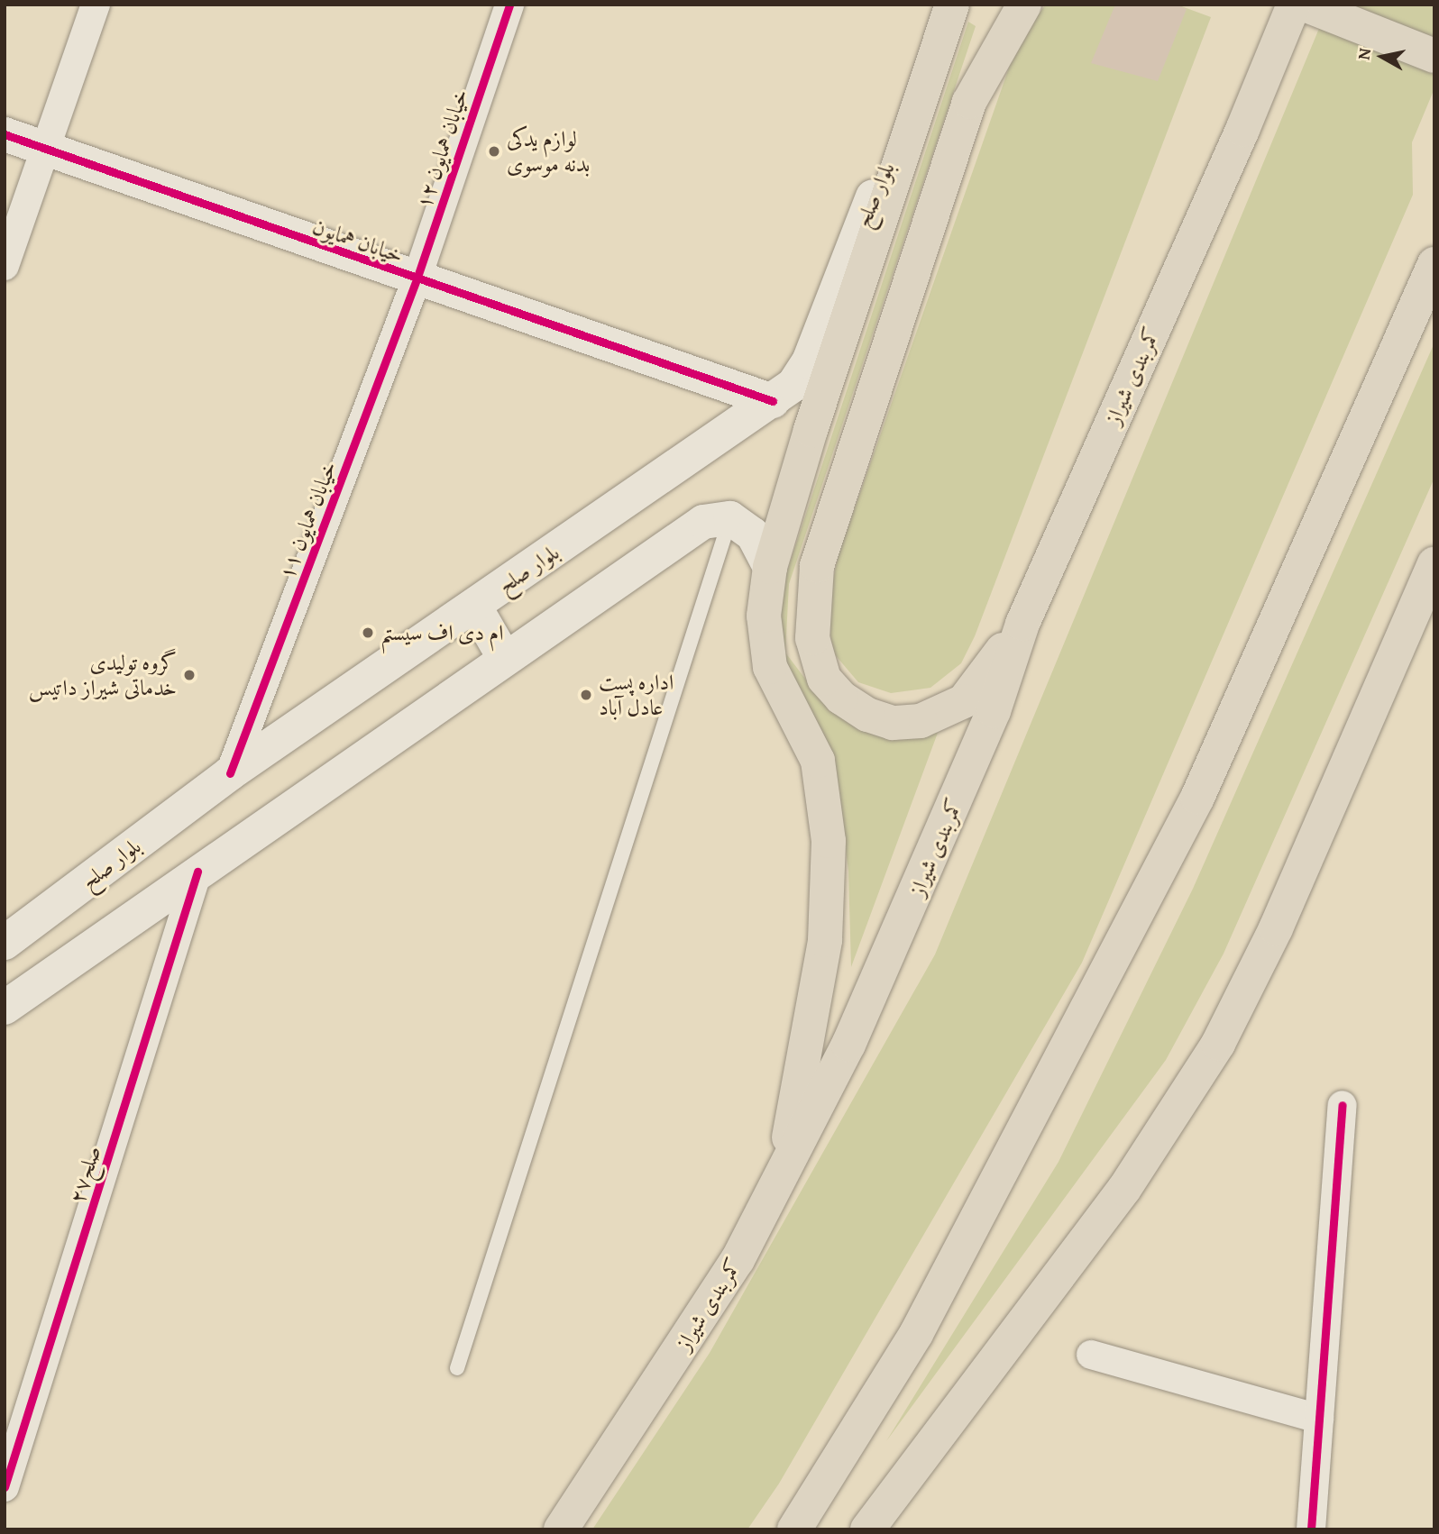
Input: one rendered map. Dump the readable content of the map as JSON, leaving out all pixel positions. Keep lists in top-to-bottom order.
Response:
{
  "streets": {
    "main road": ["بلوار صلح", "خیابان همایون", "کمربندی شیراز"],
    "street": ["خیابان همایون ۱۲", "خیابان همایون ۱۱", "صلح۲۷"]
  },
  "crossings": [
    ["خیابان همایون ۱۲", "خیابان همایون"],
    ["خیابان همایون ۱۲", "خیابان همایون ۱۱"],
    ["بلوار صلح", "خیابان همایون"],
    ["بلوار صلح", "خیابان همایون ۱۱"],
    ["خیابان همایون", "خیابان همایون ۱۱"]
  ],
  "places": [
    "لوازم یدکی بدنه موسوی",
    "ام دی اف سیستم",
    "گروه تولیدی خدماتی شیراز داتیس",
    "اداره پست عادل آباد"
  ],
  "north": "left"
}
